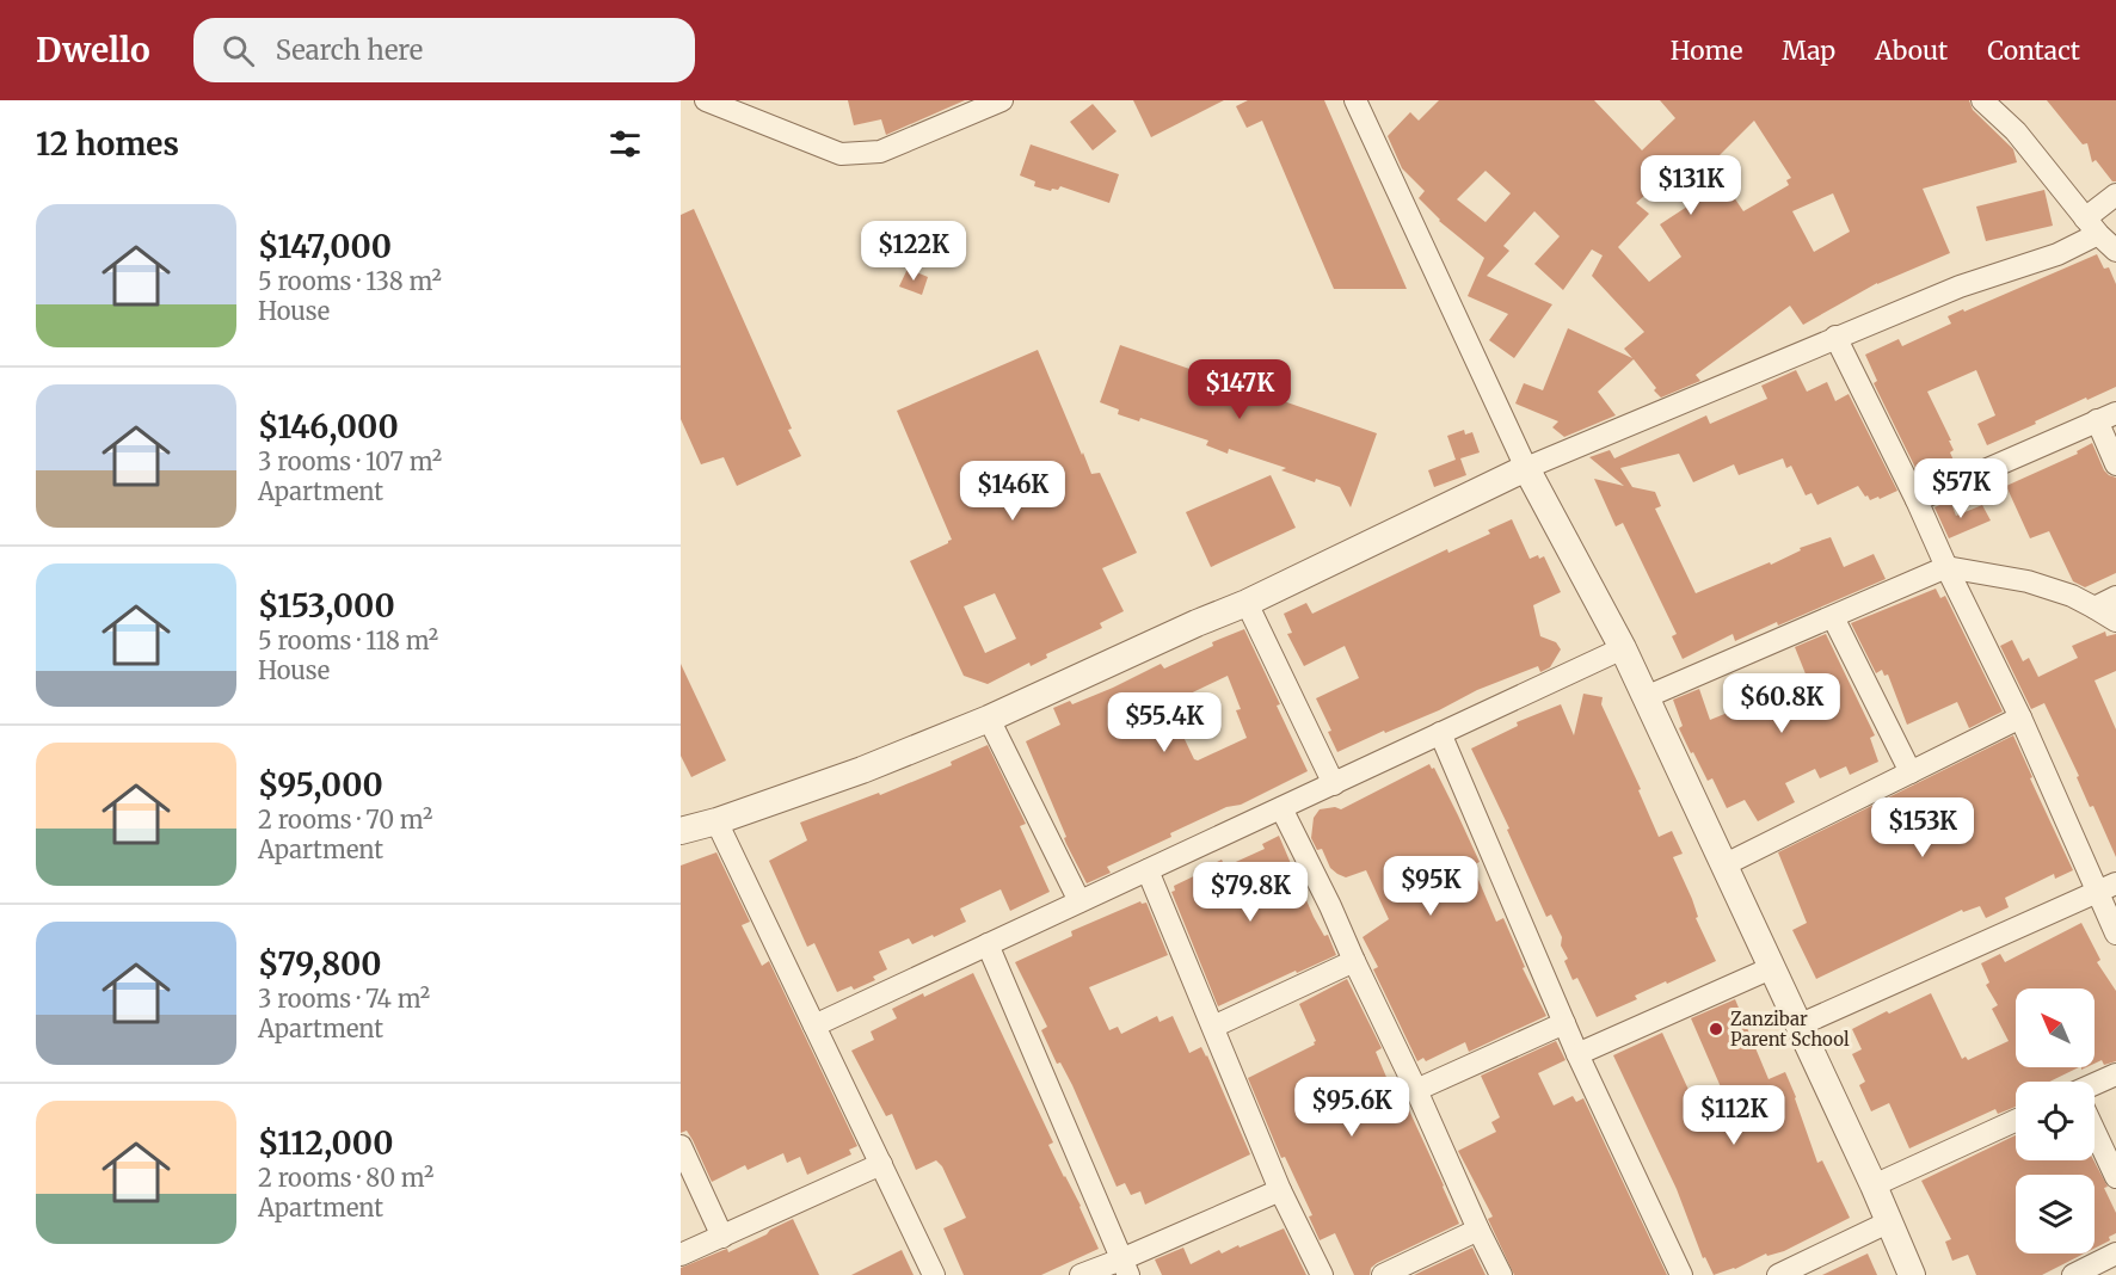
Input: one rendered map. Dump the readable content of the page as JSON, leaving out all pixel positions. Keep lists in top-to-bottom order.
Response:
{
  "places": ["Zanzibar Parent School"],
  "north": "top left",
  "page": {
    "header": "Dwello",
    "search": "Search here",
    "nav": [
      "Home",
      "Map",
      "About",
      "Contact"
    ],
    "heading": "12 homes",
    "price": [
      "$131K",
      "$122K",
      "$147K",
      "$57K",
      "$146K",
      "$60.8K",
      "$55.4K",
      "$153K",
      "$95K",
      "$79.8K",
      "$95.6K",
      "$112K"
    ],
    "list": [
      {
        "name": "$147,000",
        "note": "5 rooms · 138 m² · House"
      },
      {
        "name": "$146,000",
        "note": "3 rooms · 107 m² · Apartment"
      },
      {
        "name": "$153,000",
        "note": "5 rooms · 118 m² · House"
      },
      {
        "name": "$95,000",
        "note": "2 rooms · 70 m² · Apartment"
      },
      {
        "name": "$79,800",
        "note": "3 rooms · 74 m² · Apartment"
      },
      {
        "name": "$112,000",
        "note": "2 rooms · 80 m² · Apartment"
      }
    ]
  }
}
